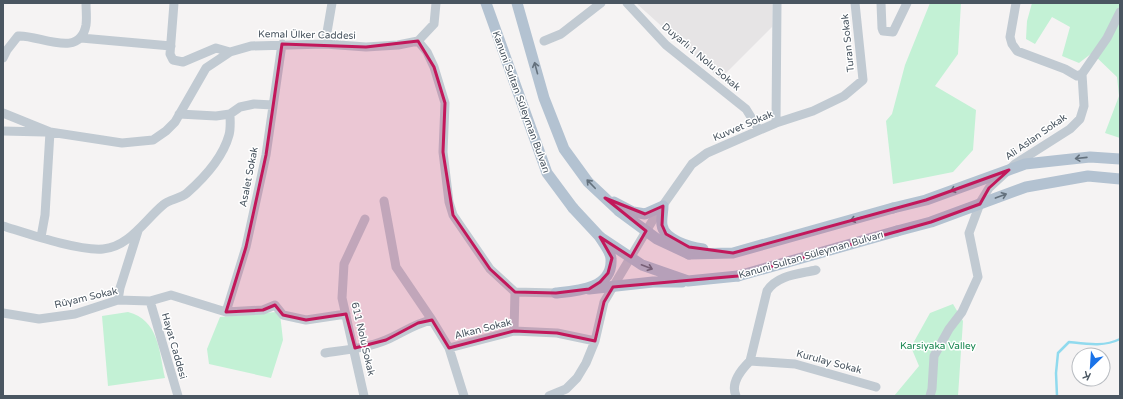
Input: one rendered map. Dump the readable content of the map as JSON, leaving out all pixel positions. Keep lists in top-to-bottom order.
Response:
{
  "streets": {
    "main road": ["Kanuni Sultan Süleyman Bulvarı"],
    "street": [
      "Kemal Ülker Caddesi",
      "Turan Sokak",
      "Duyarlı 1 Nolu Sokak",
      "Kuvvet Sokak",
      "Ali Aslan Sokak",
      "Asalet Sokak",
      "Rüyam Sokak",
      "Alkan Sokak",
      "611 Nolu Sokak",
      "Hayat Caddesi",
      "Kurulay Sokak"
    ]
  },
  "crossings": [
    ["Kemal Ülker Caddesi", "Asalet Sokak"],
    ["Turan Sokak", "Kuvvet Sokak"],
    ["Duyarlı 1 Nolu Sokak", "Kuvvet Sokak"],
    ["Kuvvet Sokak", "Alkan Sokak"],
    ["Asalet Sokak", "Rüyam Sokak"],
    ["Rüyam Sokak", "Hayat Caddesi"]
  ],
  "parks": ["Karsiyaka Valley"],
  "north": "bottom left"
}
